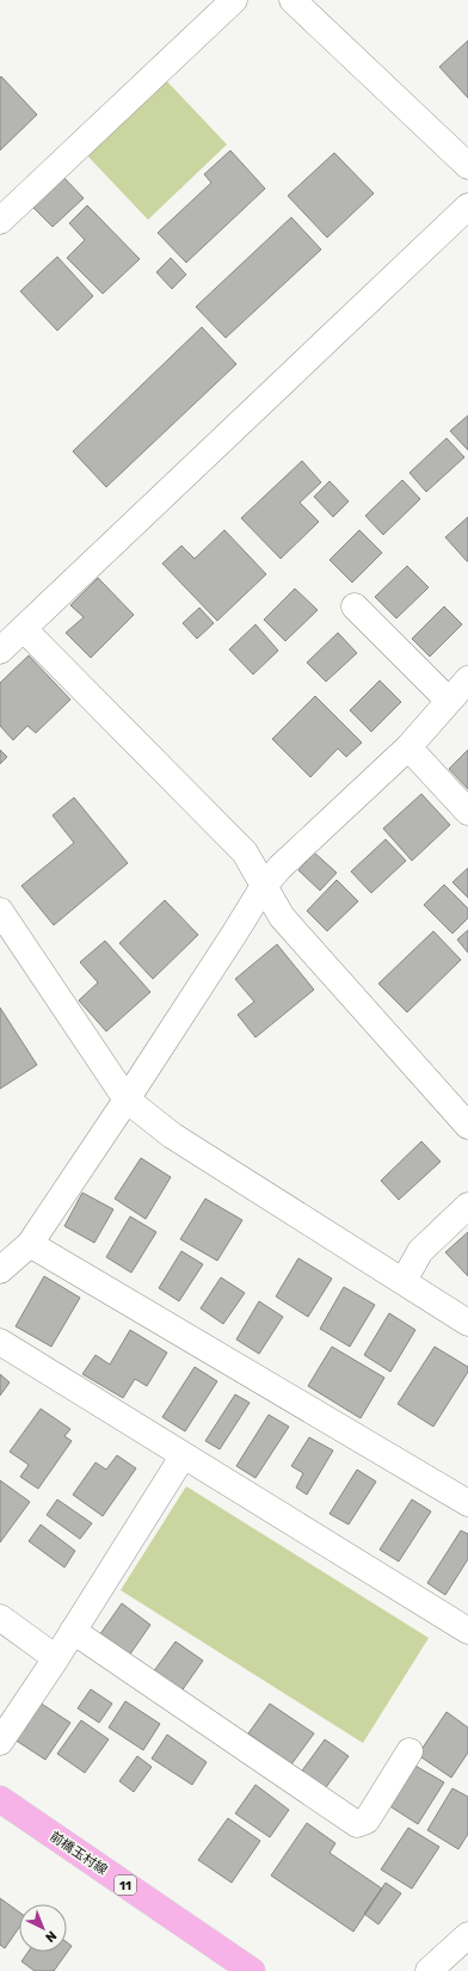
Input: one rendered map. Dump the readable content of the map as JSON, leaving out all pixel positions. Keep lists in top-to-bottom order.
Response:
{
  "streets": {
    "main road": ["前橋玉村線", "11"]
  },
  "north": "bottom right"
}
